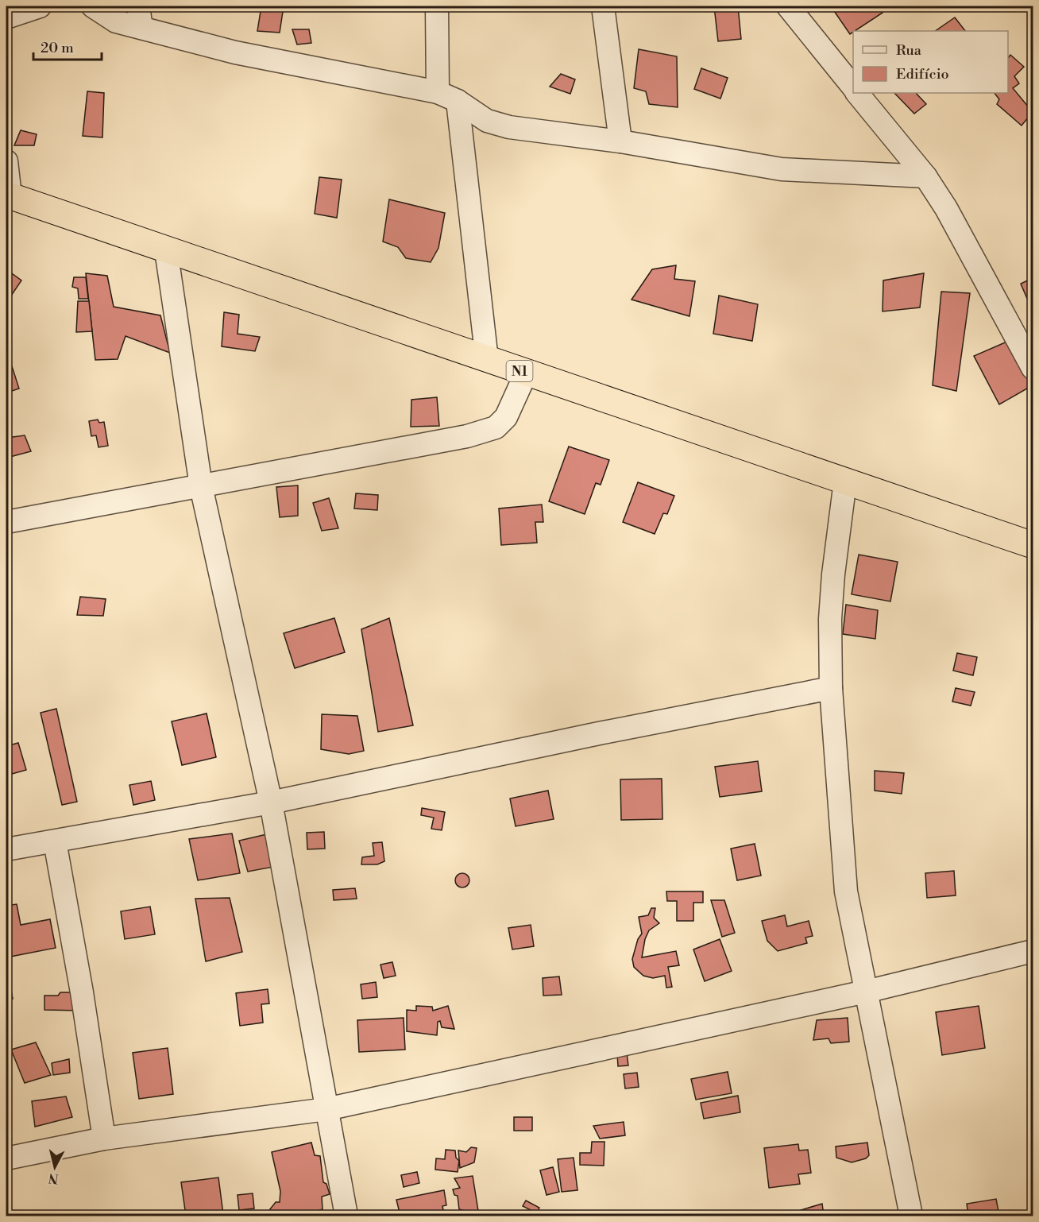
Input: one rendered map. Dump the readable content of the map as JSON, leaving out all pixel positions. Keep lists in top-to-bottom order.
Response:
{
  "streets": {
    "highway": ["N1"]
  },
  "legend": ["Rua", "Edifício"],
  "scale_bar": "20 m",
  "north": "bottom"
}
